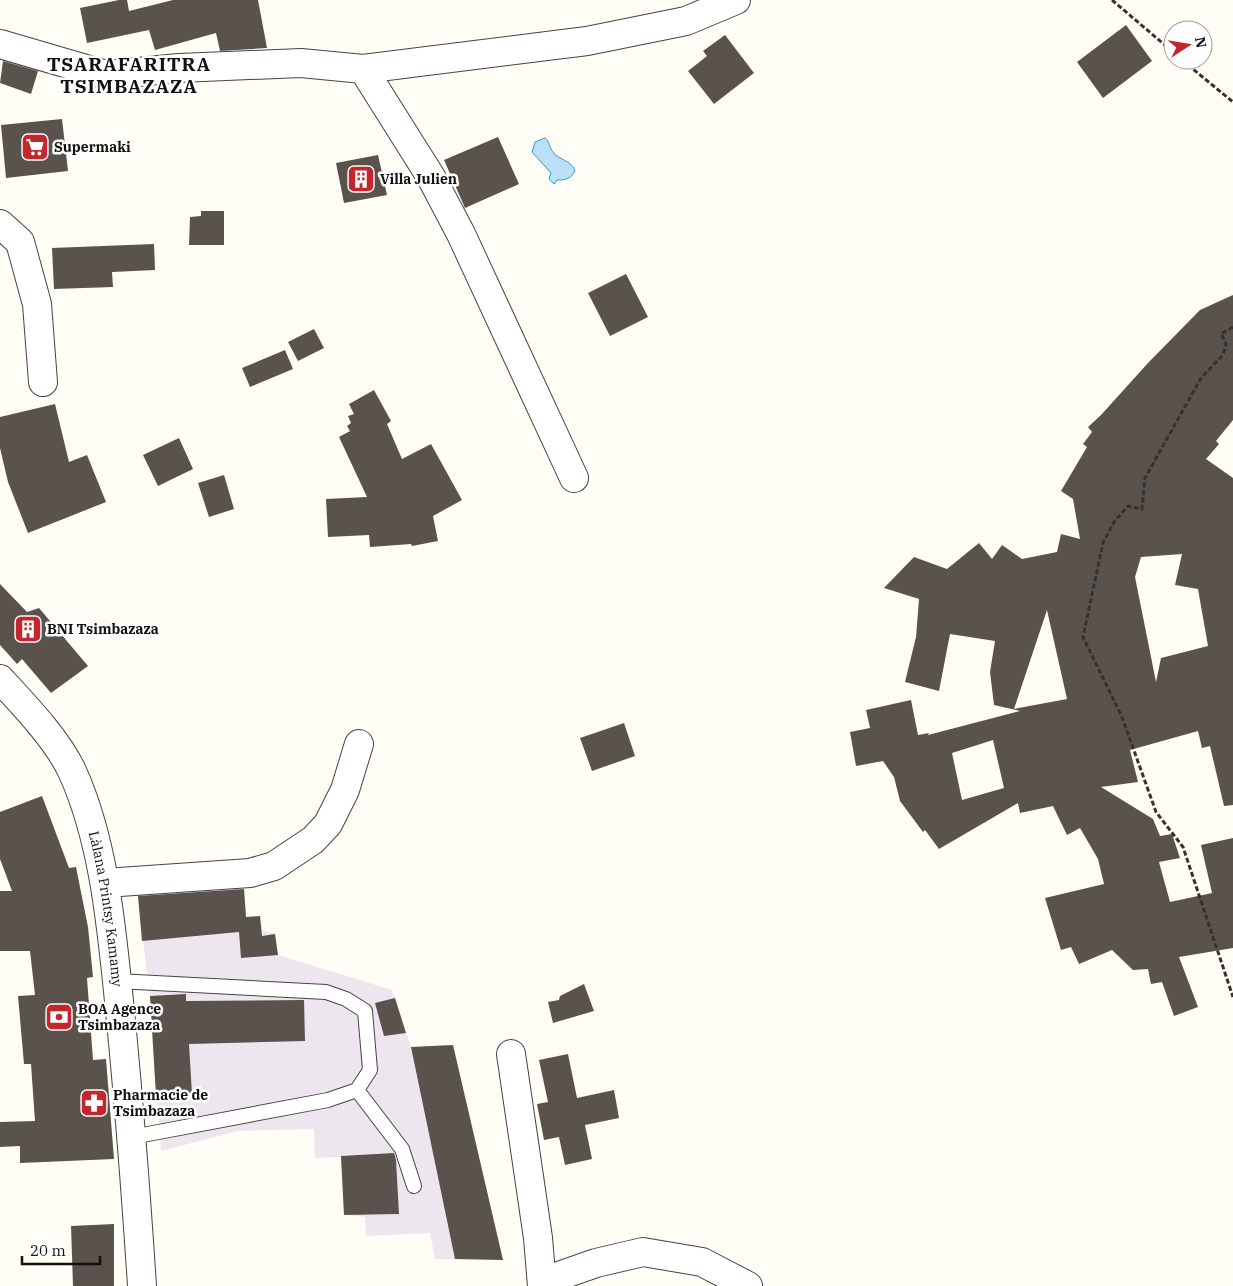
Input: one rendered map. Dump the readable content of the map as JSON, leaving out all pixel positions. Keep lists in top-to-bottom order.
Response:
{
  "streets": {
    "street": ["Làlana Printsy Kamamy"]
  },
  "districts": ["TSARAFARITRA TSIMBAZAZA"],
  "places": {
    "supermarket": ["Supermaki"],
    "building": ["Villa Julien", "BNI Tsimbazaza"],
    "bank": ["BOA Agence Tsimbazaza"],
    "pharmacy": ["Pharmacie de Tsimbazaza"]
  },
  "scale_bar": "20 m",
  "north": "right"
}
